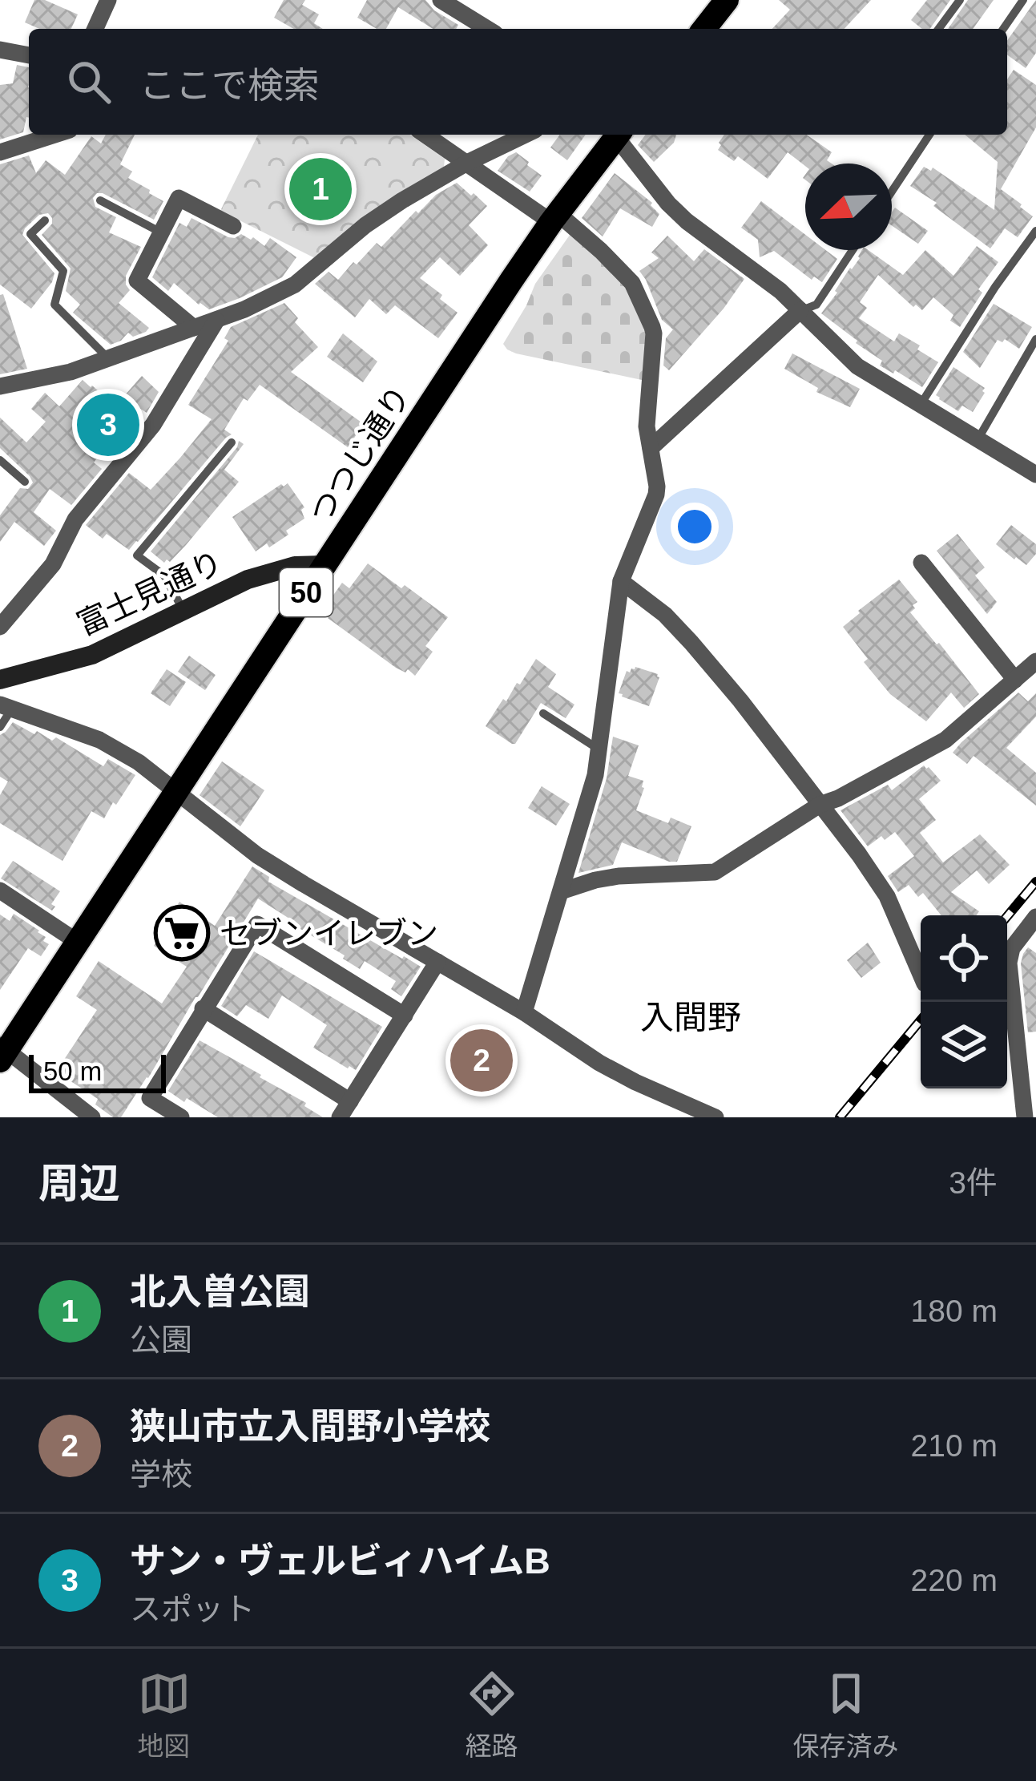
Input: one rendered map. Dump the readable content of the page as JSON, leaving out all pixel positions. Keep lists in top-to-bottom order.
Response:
{
  "streets": {
    "main road": ["つつじ通り", "50"],
    "street": ["富士見通り"]
  },
  "crossings": [
    ["つつじ通り", "富士見通り"]
  ],
  "districts": ["入間野"],
  "places": {
    "supermarket": ["セブンイレブン"]
  },
  "scale_bar": "50 m",
  "north": "bottom left",
  "page": {
    "search": "ここで検索",
    "pins": ["1", "3", "2"],
    "scale": "50 m",
    "heading": ["周辺", "3件"],
    "list": [
      {
        "mark": "1",
        "name": "北入曽公園",
        "note": "公園",
        "value": "180 m"
      },
      {
        "mark": "2",
        "name": "狭山市立入間野小学校",
        "note": "学校",
        "value": "210 m"
      },
      {
        "mark": "3",
        "name": "サン・ヴェルビィハイムB",
        "note": "スポット",
        "value": "220 m"
      }
    ],
    "nav": ["地図", "経路", "保存済み"]
  }
}
